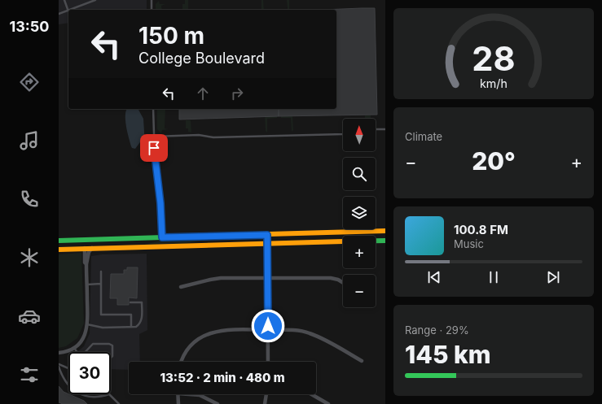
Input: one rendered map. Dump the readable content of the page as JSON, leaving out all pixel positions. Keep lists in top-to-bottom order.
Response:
{
  "north": "top",
  "page": {
    "tabs": "13:50",
    "turn": ["150 m", "College Boulevard"],
    "tile": [
      "Climate",
      ["Range · 29%", "145 km"]
    ],
    "map_buttons": ["+", "−"],
    "heat": ["−", "20°", "+"],
    "song": ["100.8 FM", "Music"],
    "limit": "30",
    "trip": "13:52 · 2 min · 480 m",
    "gauge": ["28", "km/h"]
  }
}
